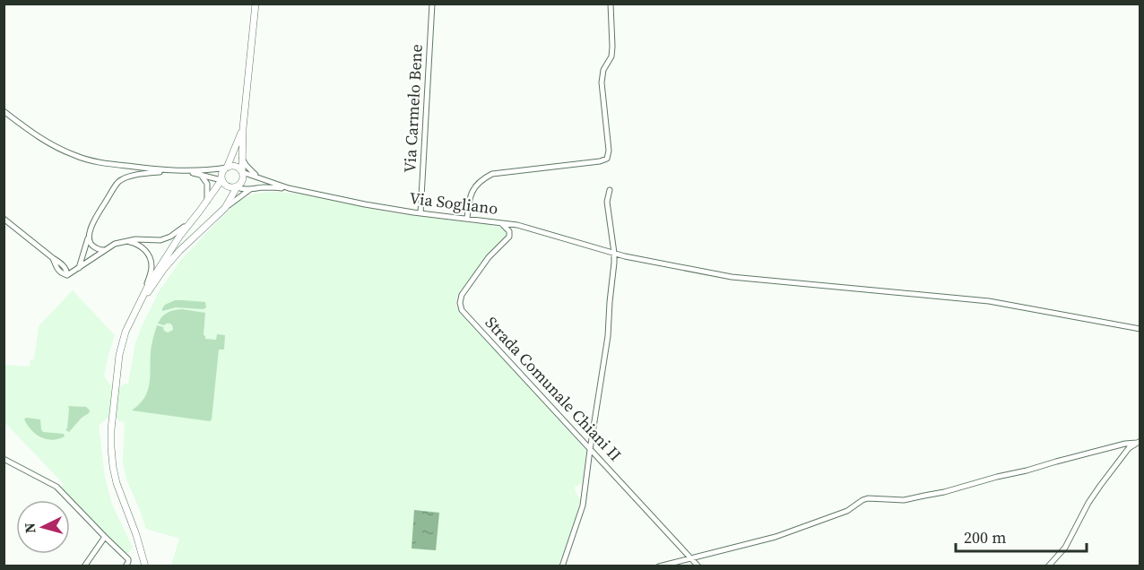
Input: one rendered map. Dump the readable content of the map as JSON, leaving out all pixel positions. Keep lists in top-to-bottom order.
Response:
{
  "streets": {
    "main road": ["Via Sogliano"],
    "street": ["Via Carmelo Bene", "Strada Comunale Chiani II"]
  },
  "crossings": [
    ["Via Carmelo Bene", "Via Sogliano"],
    ["Via Sogliano", "Strada Comunale Chiani II"]
  ],
  "scale_bar": "200 m",
  "north": "left"
}
